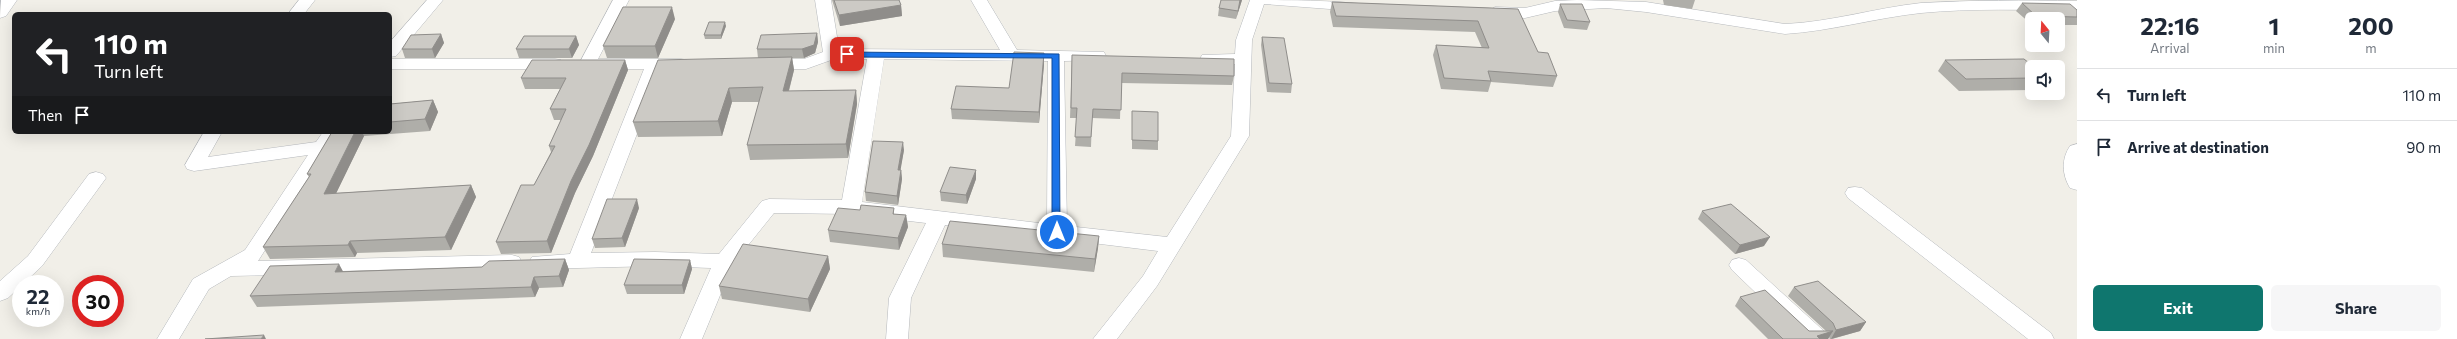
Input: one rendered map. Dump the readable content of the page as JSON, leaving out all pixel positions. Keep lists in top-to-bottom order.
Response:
{
  "north": "top",
  "page": {
    "eta": [
      "22:16",
      "Arrival",
      "1",
      "min",
      "200",
      "m"
    ],
    "turn": ["110 m", "Turn left"],
    "list": [
      {
        "name": "Turn left",
        "value": "110 m"
      },
      {
        "name": "Arrive at destination",
        "value": "90 m"
      }
    ],
    "then": "Then",
    "speed": "22 km/h",
    "limit": "30",
    "buttons": ["Exit", "Share"]
  }
}
